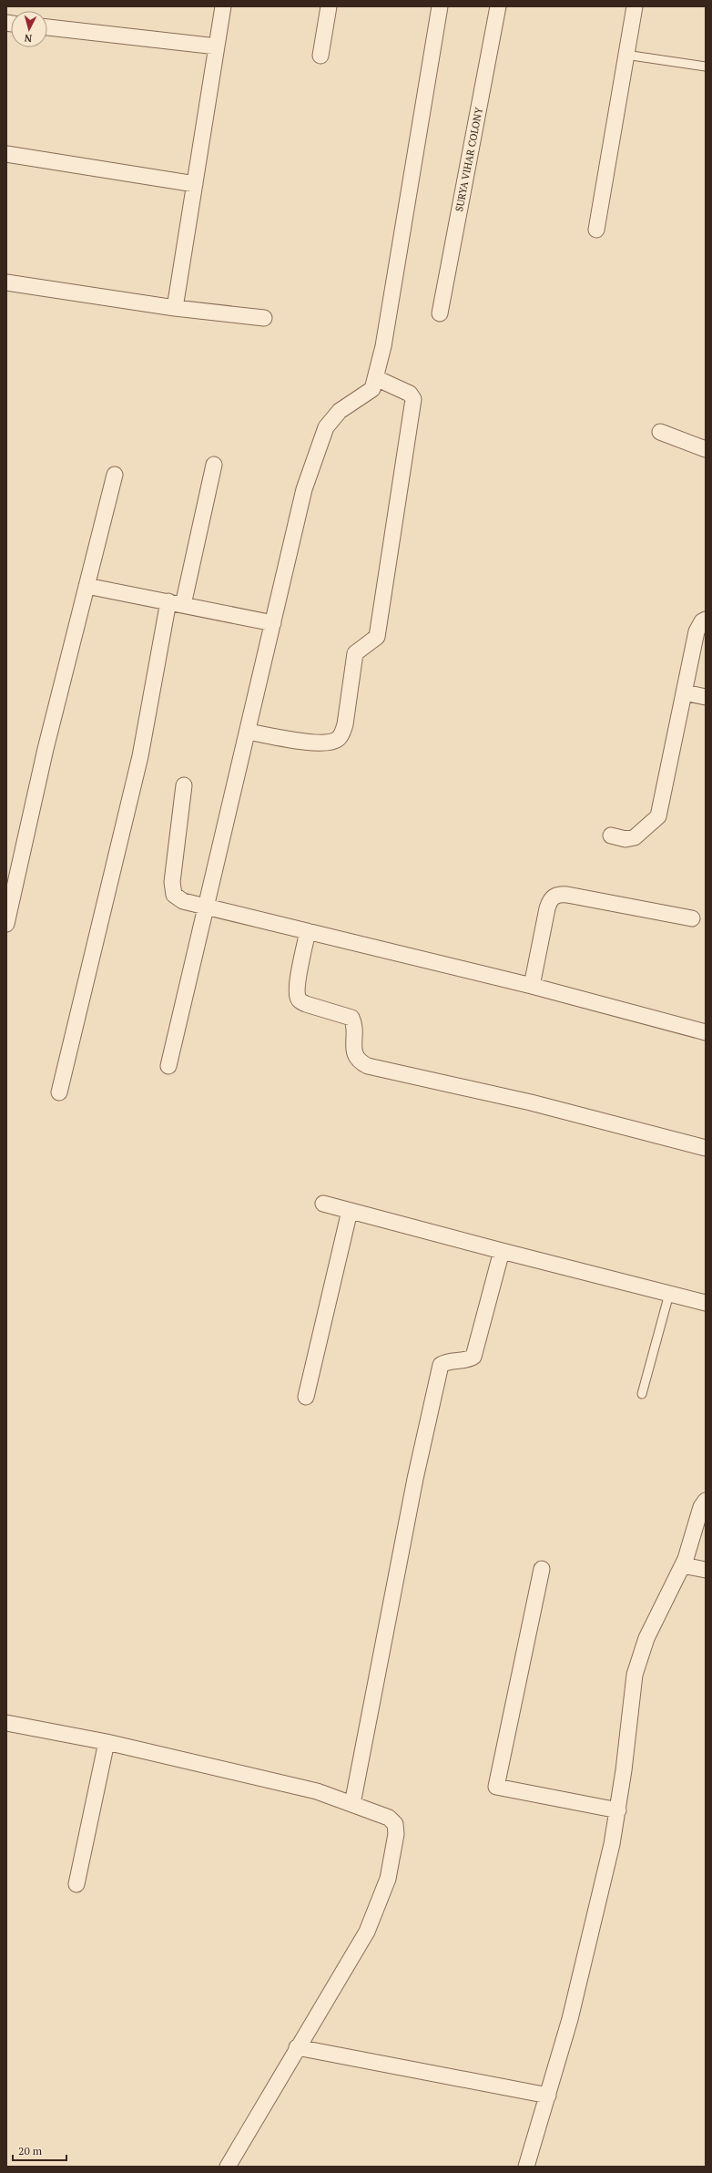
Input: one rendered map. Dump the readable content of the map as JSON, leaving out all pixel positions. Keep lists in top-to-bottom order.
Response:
{
  "streets": {
    "street": ["SURYA VIHAR COLONY"]
  },
  "scale_bar": "20 m",
  "north": "bottom"
}
